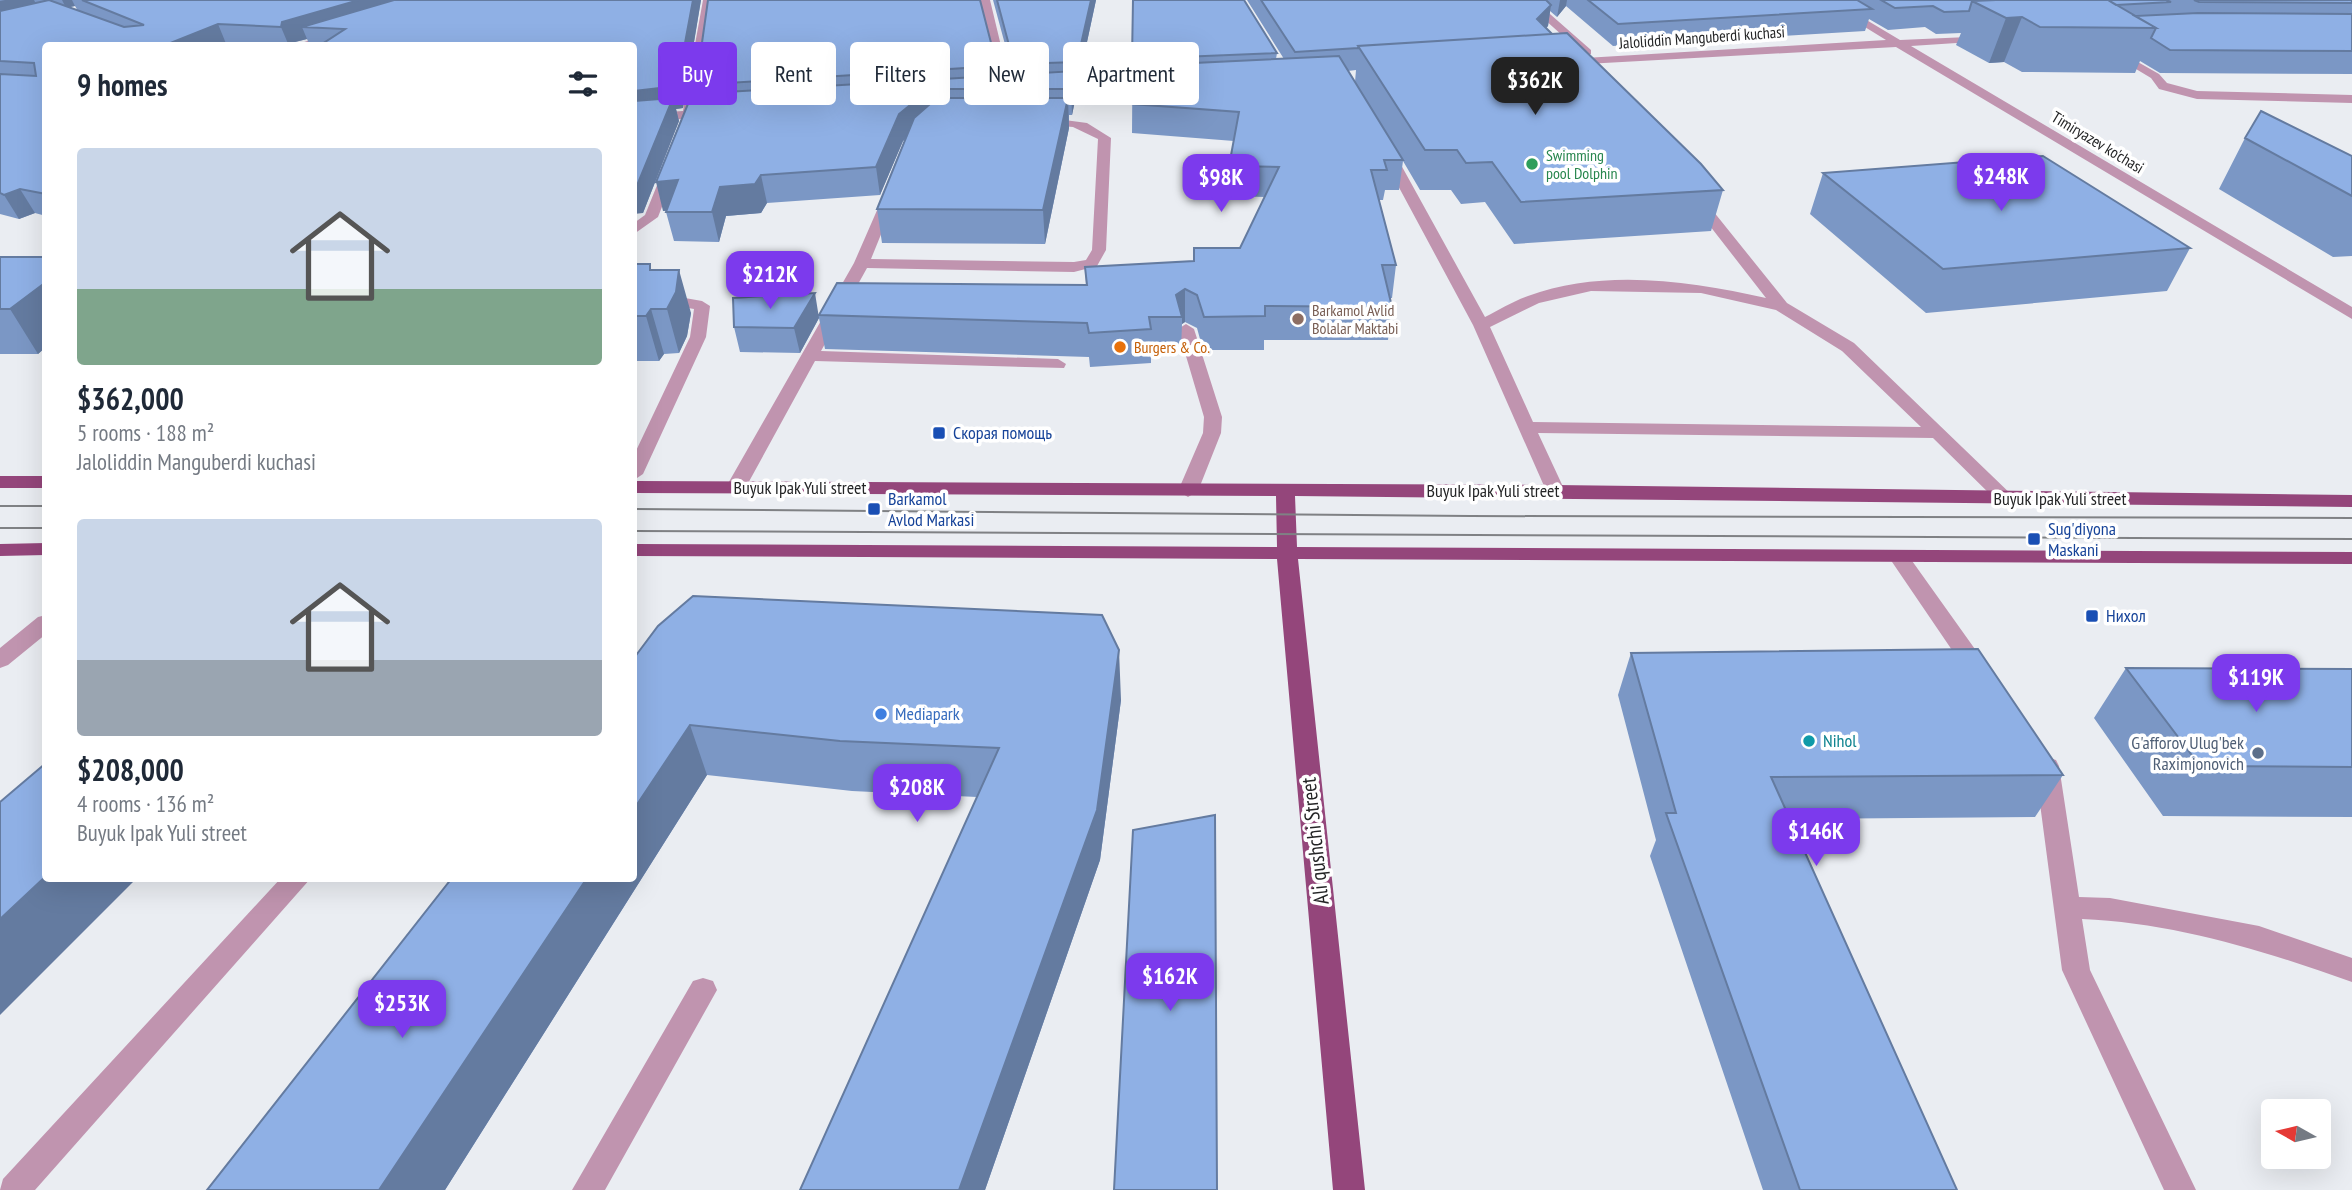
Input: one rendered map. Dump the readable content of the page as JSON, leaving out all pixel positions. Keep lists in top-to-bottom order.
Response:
{
  "streets": {
    "main road": ["Buyuk Ipak Yuli street", "Ali qushchi Street"],
    "street": ["Jaloliddin Manguberdi kuchasi", "Timiryazev ko'chasi"]
  },
  "crossings": [
    ["Jaloliddin Manguberdi kuchasi", "Timiryazev ko'chasi"],
    ["Buyuk Ipak Yuli street", "Ali qushchi Street"]
  ],
  "places": {
    "other": [
      "Swimming pool Dolphin",
      "Barkamol Avlid Bolalar Maktabi",
      "Burgers & Co.",
      "Mediapark",
      "Nihol",
      "G'afforov Ulug'bek Raximjonovich"
    ],
    "transit": [
      "Скорая помощь",
      "Barkamol Avlod Markasi",
      "Sug'diyona Maskani",
      "Нихол"
    ]
  },
  "north": "left",
  "page": {
    "chip": [
      "Buy",
      "Rent",
      "Filters",
      "New",
      "Apartment"
    ],
    "heading": "9 homes",
    "price": [
      "$362K",
      "$248K",
      "$98K",
      "$212K",
      "$119K",
      "$208K",
      "$146K",
      "$162K",
      "$253K"
    ],
    "list": [
      {
        "name": "$362,000",
        "note": "5 rooms · 188 m² · Jaloliddin Manguberdi kuchasi"
      },
      {
        "name": "$208,000",
        "note": "4 rooms · 136 m² · Buyuk Ipak Yuli street"
      }
    ]
  }
}
